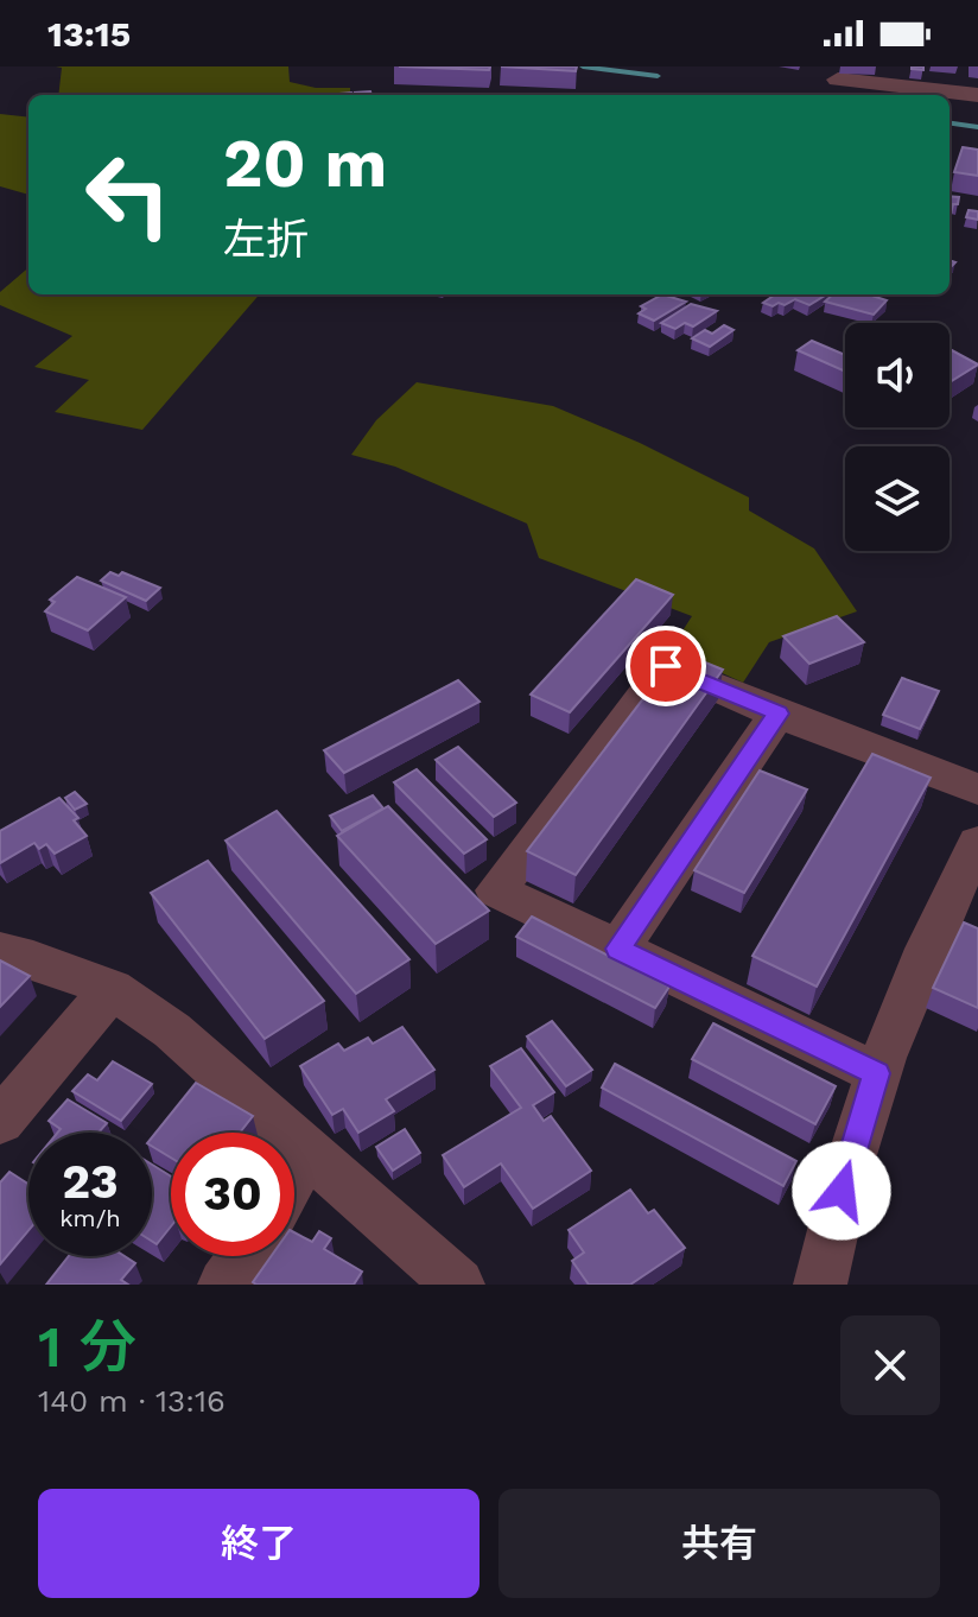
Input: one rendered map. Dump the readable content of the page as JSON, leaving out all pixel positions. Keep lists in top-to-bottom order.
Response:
{
  "page": {
    "status": "13:15",
    "turn": ["20 m", "左折"],
    "speed": "23 km/h",
    "limit": "30",
    "heading": ["1 分", "140 m · 13:16"],
    "buttons": ["終了", "共有"]
  }
}
